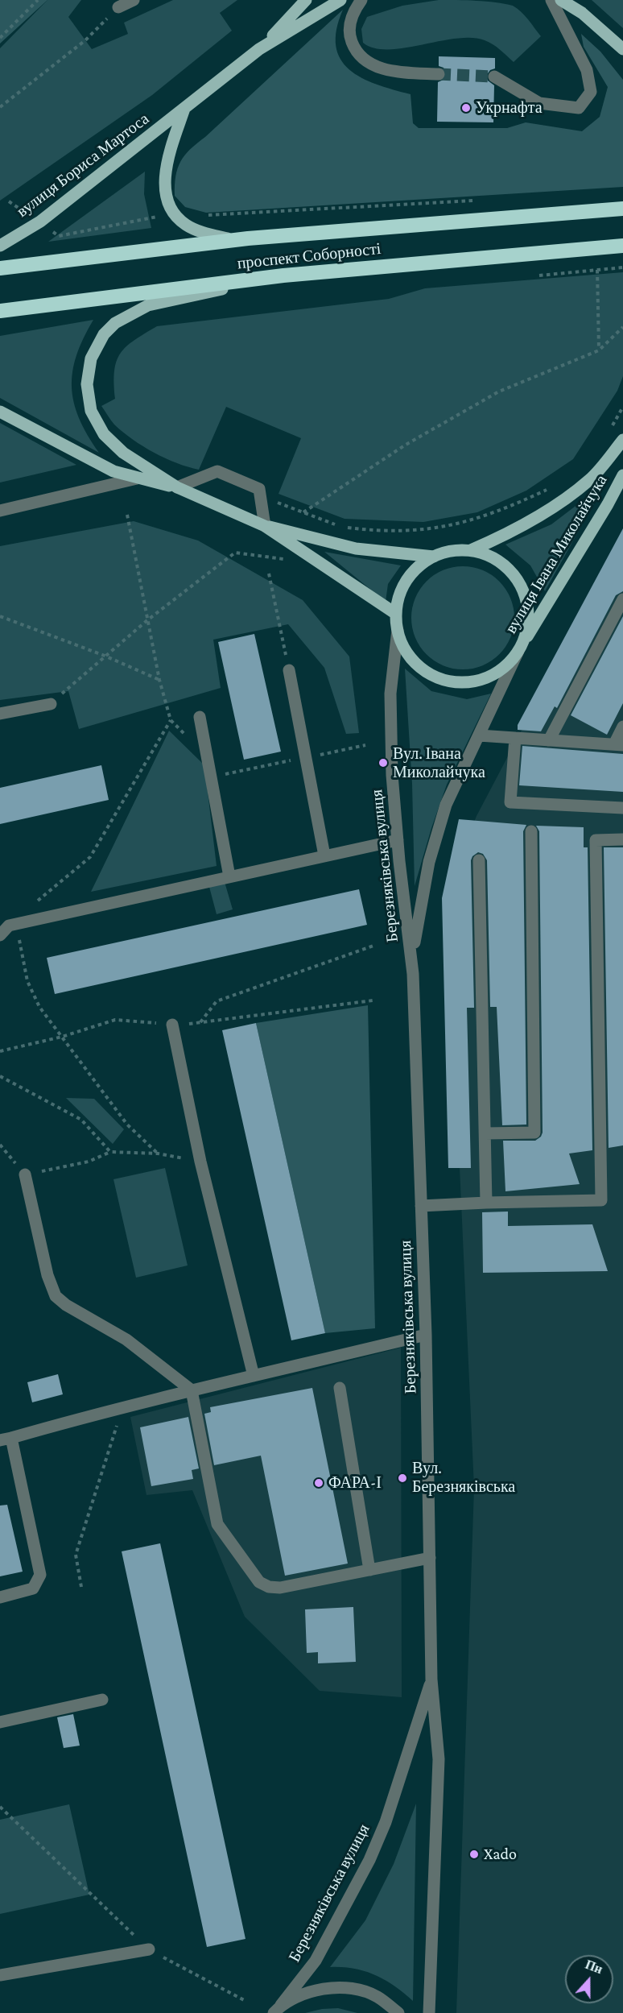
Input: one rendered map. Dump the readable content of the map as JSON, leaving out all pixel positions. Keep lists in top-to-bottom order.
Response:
{
  "streets": {
    "highway": ["проспект Соборності"],
    "main road": ["вулиця Бориса Мартоса", "вулиця Івана Миколайчука"],
    "street": ["Березняківська вулиця"]
  },
  "crossings": [
    ["вулиця Івана Миколайчука", "Березняківська вулиця"]
  ],
  "places": [
    "Укрнафта",
    "Вул. Івана Миколайчука",
    "Вул. Березняківська",
    "ФАРА-І",
    "Xado"
  ],
  "north": "top"
}
